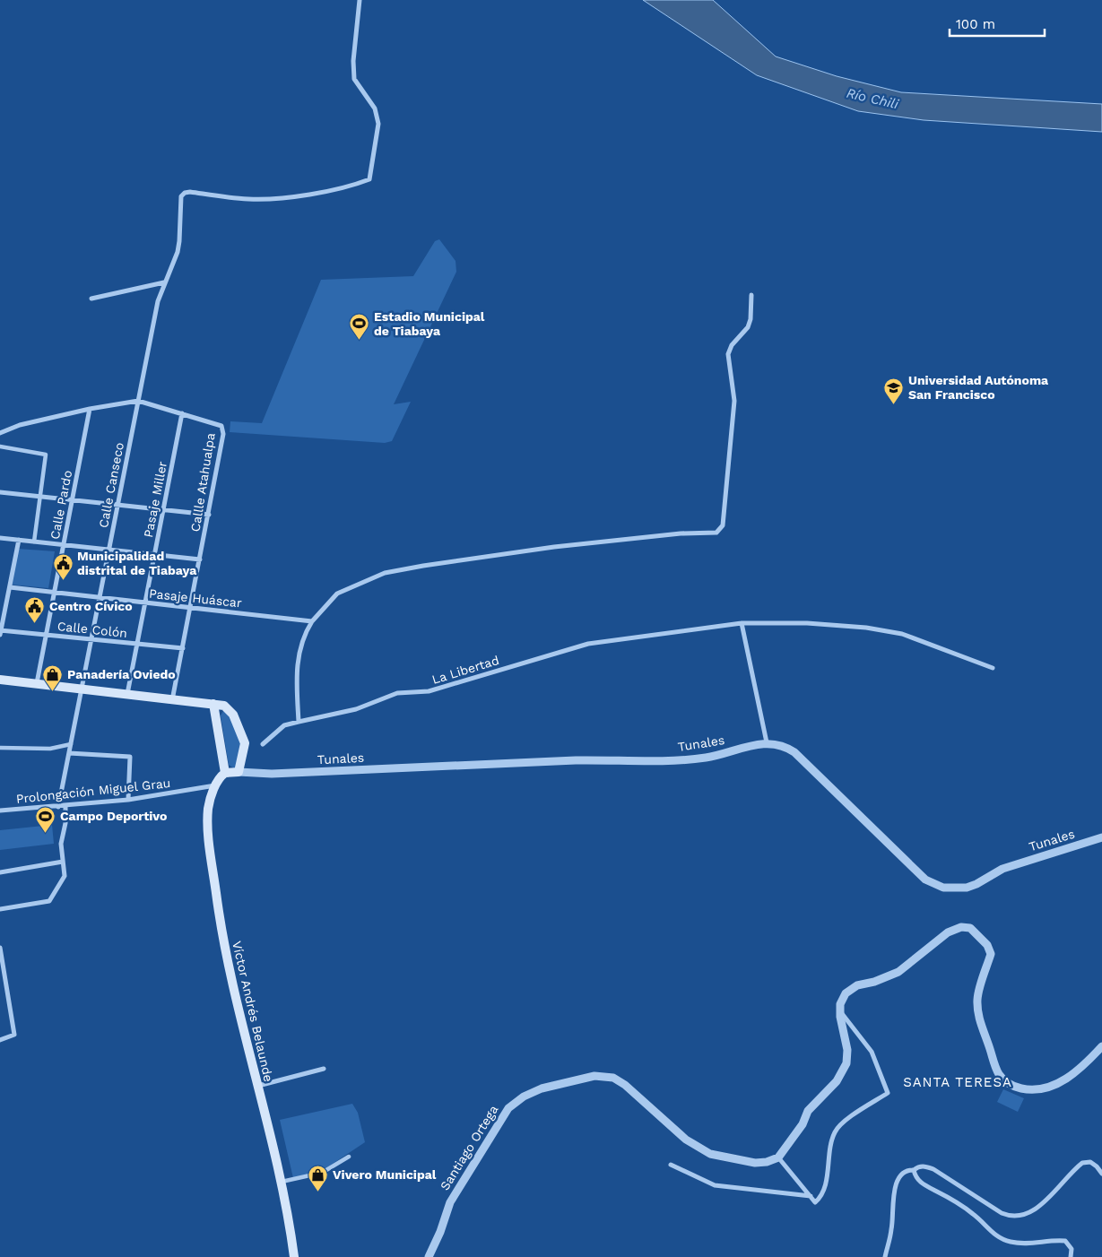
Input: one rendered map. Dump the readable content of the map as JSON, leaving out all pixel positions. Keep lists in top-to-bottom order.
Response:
{
  "streets": {
    "main road": ["Víctor Andrés Belaunde"],
    "street": [
      "Callle Atahualpa",
      "Calle Canseco",
      "Pasaje Miller",
      "Calle Pardo",
      "Pasaje Huáscar",
      "Calle Colón",
      "La Libertad",
      "Tunales",
      "Prolongación Miguel Grau",
      "Santiago Ortega"
    ]
  },
  "crossings": [
    ["Callle Atahualpa", "Pasaje Miller"],
    ["Callle Atahualpa", "Pasaje Huáscar"],
    ["Callle Atahualpa", "Calle Colón"],
    ["Calle Canseco", "Pasaje Huáscar"],
    ["Calle Canseco", "Calle Colón"],
    ["Calle Canseco", "Prolongación Miguel Grau"],
    ["Pasaje Miller", "Pasaje Huáscar"],
    ["Pasaje Miller", "Calle Colón"],
    ["Calle Pardo", "Pasaje Huáscar"],
    ["Calle Pardo", "Calle Colón"],
    ["Prolongación Miguel Grau", "Víctor Andrés Belaunde"]
  ],
  "districts": ["SANTA TERESA"],
  "water": ["Río Chili"],
  "places": {
    "sports": ["Estadio Municipal de Tiabaya", "Campo Deportivo"],
    "school or university": ["Universidad Autónoma San Francisco"],
    "public building": ["Municipalidad distrital de Tiabaya", "Centro Cívico"],
    "shop": ["Panadería Oviedo", "Vivero Municipal"]
  },
  "scale_bar": "100 m"
}
